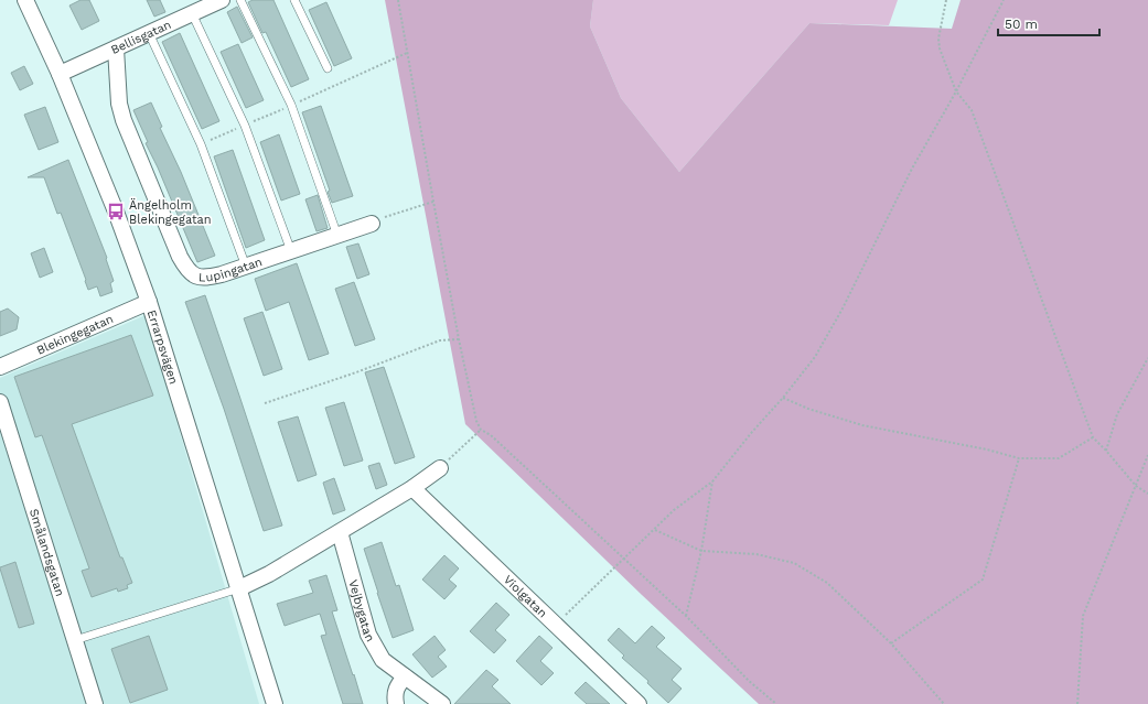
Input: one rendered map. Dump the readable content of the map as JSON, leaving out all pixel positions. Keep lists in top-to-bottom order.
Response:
{
  "streets": {
    "street": [
      "Bellisgatan",
      "Lupingatan",
      "Blekingegatan",
      "Errarpsvägen",
      "Smålandsgatan",
      "Violgatan",
      "Vejbygatan"
    ]
  },
  "crossings": [
    ["Bellisgatan", "Lupingatan"],
    ["Bellisgatan", "Errarpsvägen"],
    ["Blekingegatan", "Errarpsvägen"]
  ],
  "places": {
    "bus stop": ["Ängelholm Blekingegatan"]
  },
  "scale_bar": "50 m"
}
